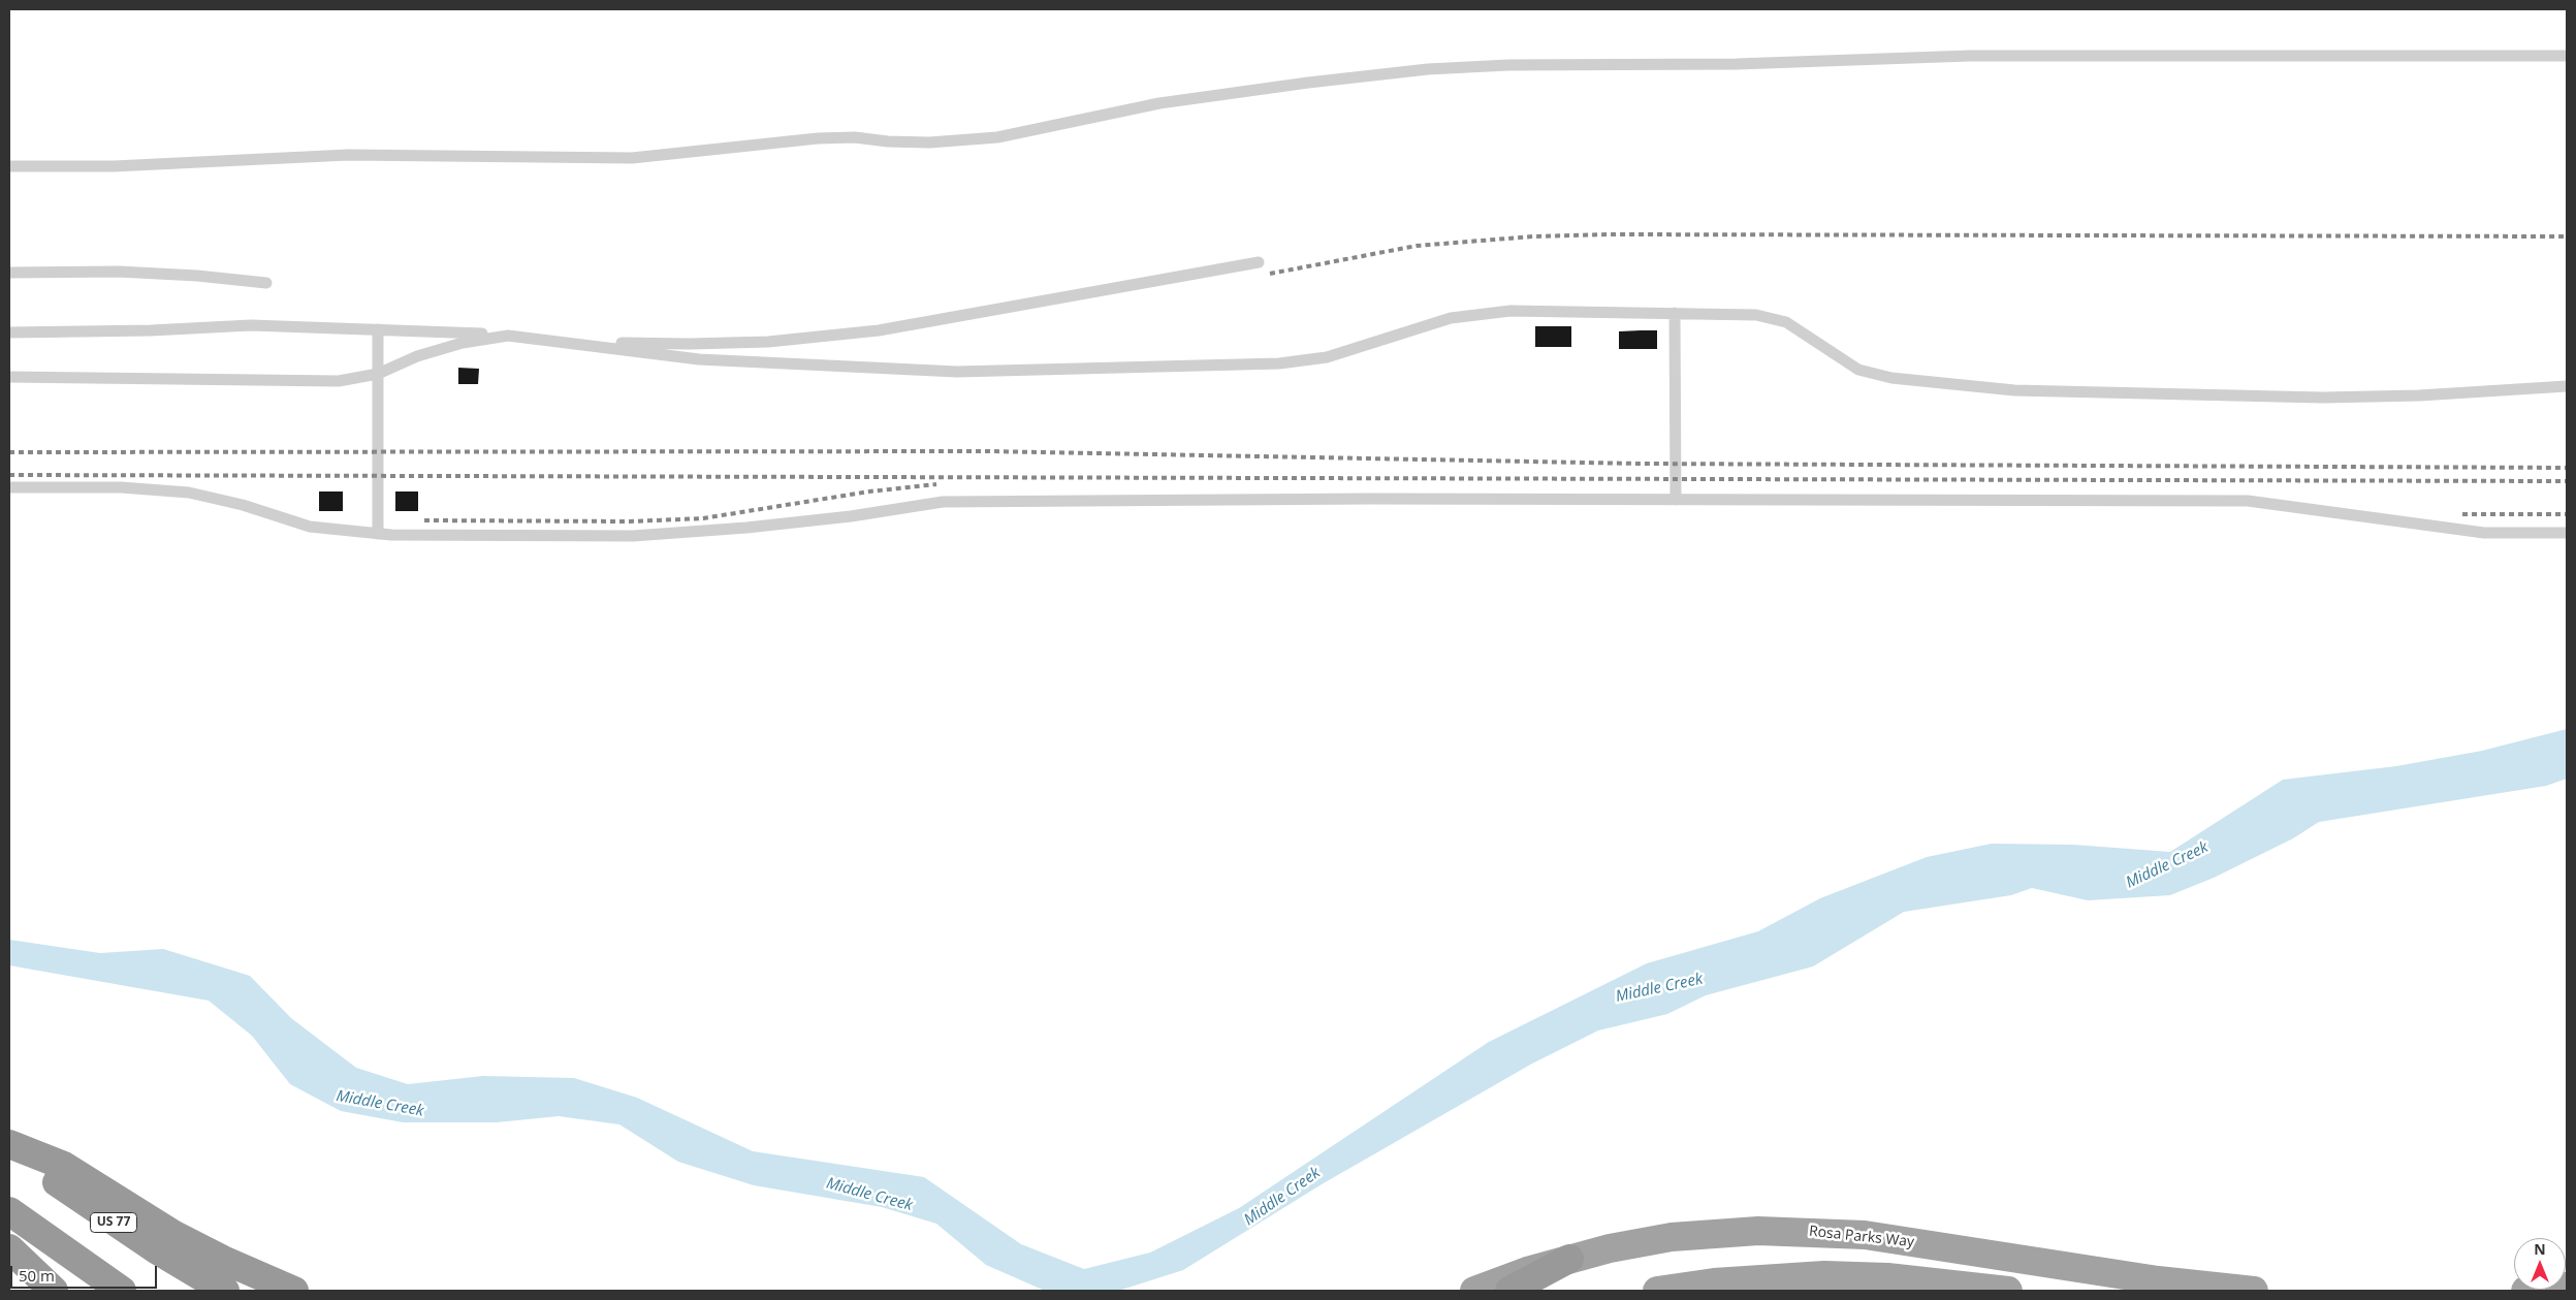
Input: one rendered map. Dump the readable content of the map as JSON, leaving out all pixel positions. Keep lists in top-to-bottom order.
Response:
{
  "streets": {
    "highway": ["US 77", "Rosa Parks Way"]
  },
  "water": ["Middle Creek"],
  "scale_bar": "50 m",
  "north": "top"
}
